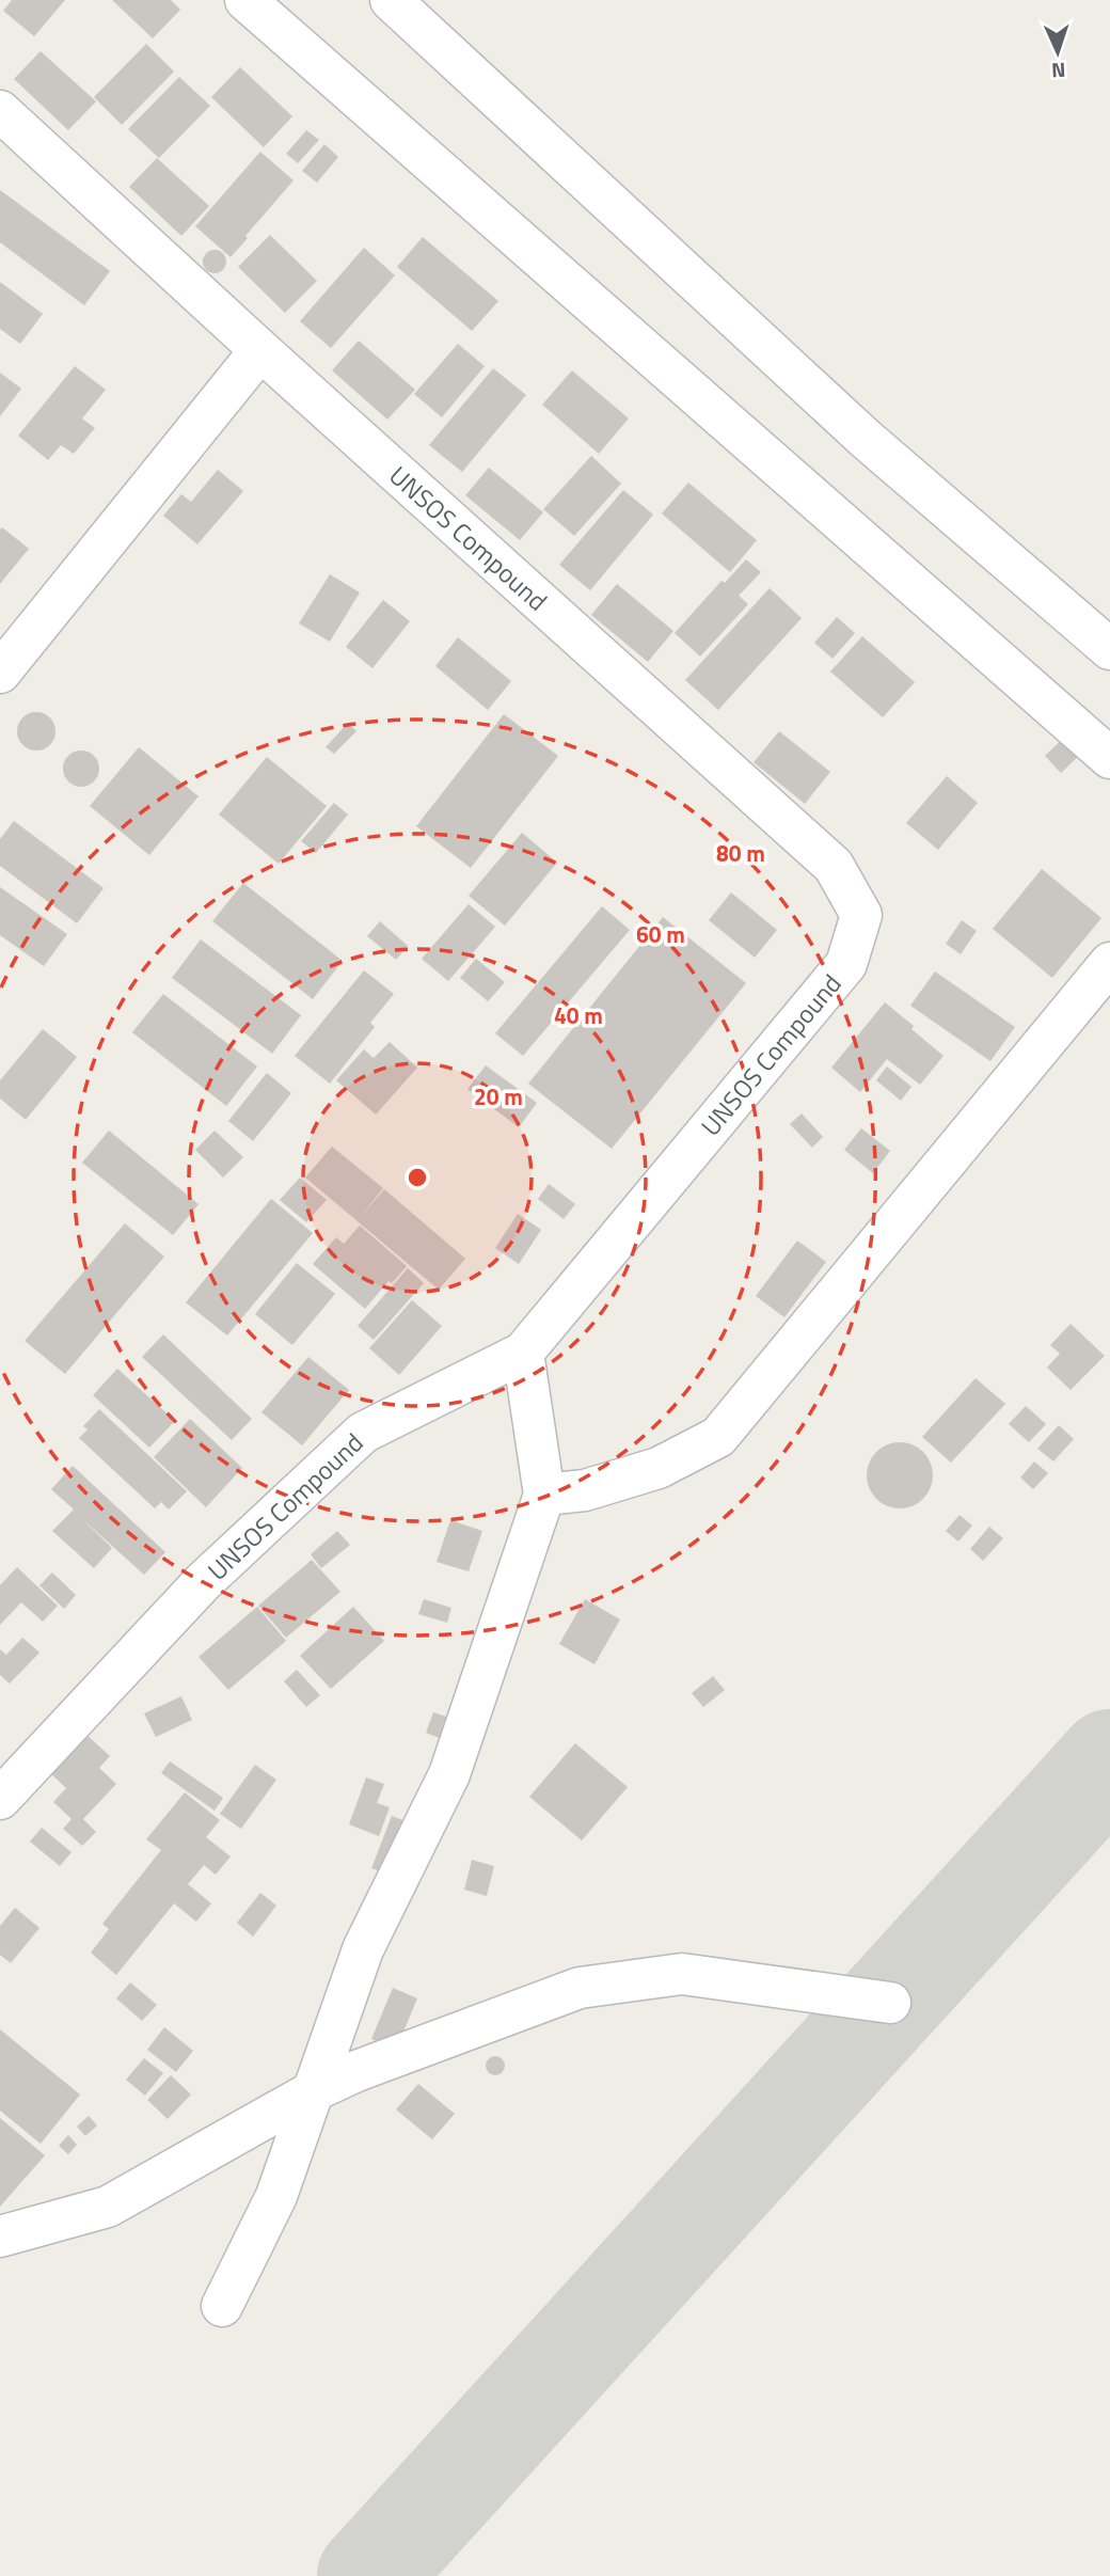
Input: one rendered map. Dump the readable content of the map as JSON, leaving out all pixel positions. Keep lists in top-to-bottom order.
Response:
{
  "streets": {
    "lane": ["UNSOS Compound"]
  },
  "north": "bottom",
  "rings": [
    "80 m",
    "60 m",
    "40 m",
    "20 m"
  ]
}
